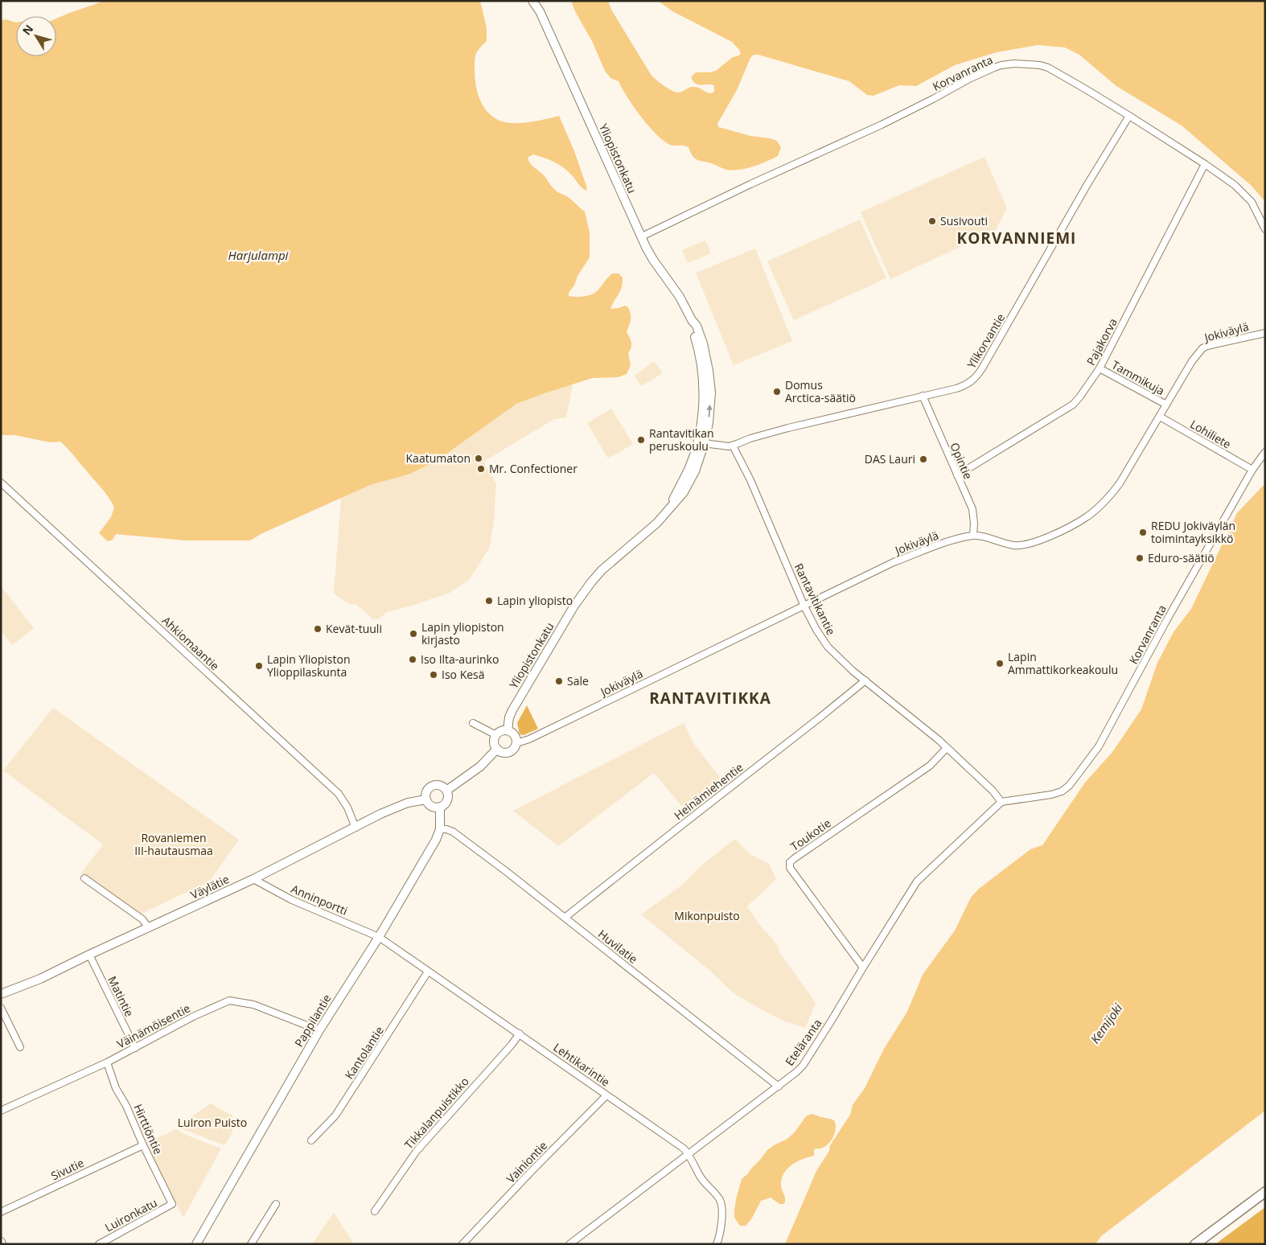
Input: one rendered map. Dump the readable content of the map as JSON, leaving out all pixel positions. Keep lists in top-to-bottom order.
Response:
{
  "streets": {
    "street": [
      "Korvanranta",
      "Yliopistonkatu",
      "Jokiväylä",
      "Ylikorvantie",
      "Pajakorva",
      "Tammikuja",
      "Lohiliete",
      "Opintie",
      "Rantavitikantie",
      "Ahkiomaantie",
      "Heinämiehentie",
      "Toukotie",
      "Väylätie",
      "Anninportti",
      "Huvilatie",
      "Matintie",
      "Pappilantie",
      "Väinämöisentie",
      "Eteläranta",
      "Kantolantie",
      "Lehtikarintie",
      "Tikkalanpuistikko",
      "Hirttiöntie",
      "Vainiontie",
      "Sivutie",
      "Luironkatu"
    ]
  },
  "crossings": [
    ["Korvanranta", "Yliopistonkatu"],
    ["Korvanranta", "Ylikorvantie"],
    ["Korvanranta", "Pajakorva"],
    ["Korvanranta", "Lohiliete"],
    ["Korvanranta", "Rantavitikantie"],
    ["Korvanranta", "Eteläranta"],
    ["Yliopistonkatu", "Jokiväylä"],
    ["Jokiväylä", "Tammikuja"],
    ["Jokiväylä", "Lohiliete"],
    ["Jokiväylä", "Opintie"],
    ["Jokiväylä", "Rantavitikantie"],
    ["Ylikorvantie", "Opintie"],
    ["Ylikorvantie", "Rantavitikantie"],
    ["Pajakorva", "Tammikuja"],
    ["Pajakorva", "Opintie"],
    ["Rantavitikantie", "Heinämiehentie"],
    ["Rantavitikantie", "Toukotie"],
    ["Rantavitikantie", "Eteläranta"],
    ["Ahkiomaantie", "Väylätie"],
    ["Heinämiehentie", "Huvilatie"],
    ["Toukotie", "Eteläranta"],
    ["Väylätie", "Anninportti"],
    ["Väylätie", "Matintie"],
    ["Väylätie", "Pappilantie"],
    ["Anninportti", "Pappilantie"],
    ["Anninportti", "Lehtikarintie"],
    ["Huvilatie", "Pappilantie"],
    ["Huvilatie", "Eteläranta"],
    ["Matintie", "Väinämöisentie"],
    ["Pappilantie", "Väinämöisentie"],
    ["Pappilantie", "Lehtikarintie"],
    ["Väinämöisentie", "Hirttiöntie"],
    ["Eteläranta", "Lehtikarintie"],
    ["Kantolantie", "Lehtikarintie"],
    ["Lehtikarintie", "Tikkalanpuistikko"],
    ["Lehtikarintie", "Vainiontie"],
    ["Hirttiöntie", "Sivutie"],
    ["Hirttiöntie", "Luironkatu"]
  ],
  "districts": ["KORVANNIEMI", "RANTAVITIKKA"],
  "water": ["Harjulampi", "Kemijoki"],
  "parks": ["Rovaniemen III-hautausmaa", "Mikonpuisto", "Luiron Puisto"],
  "places": [
    "Susivouti",
    "Domus Arctica-säätiö",
    "Rantavitikan peruskoulu",
    "Kaatumaton",
    "DAS Lauri",
    "Mr. Confectioner",
    "REDU Jokiväylän toimintayksikkö",
    "Eduro-säätiö",
    "Lapin yliopisto",
    "Kevät-tuuli",
    "Lapin yliopiston kirjasto",
    "Iso Ilta-aurinko",
    "Lapin Ammattikorkeakoulu",
    "Lapin Yliopiston Ylioppilaskunta",
    "Iso Kesä",
    "Sale"
  ],
  "north": "top left"
}
